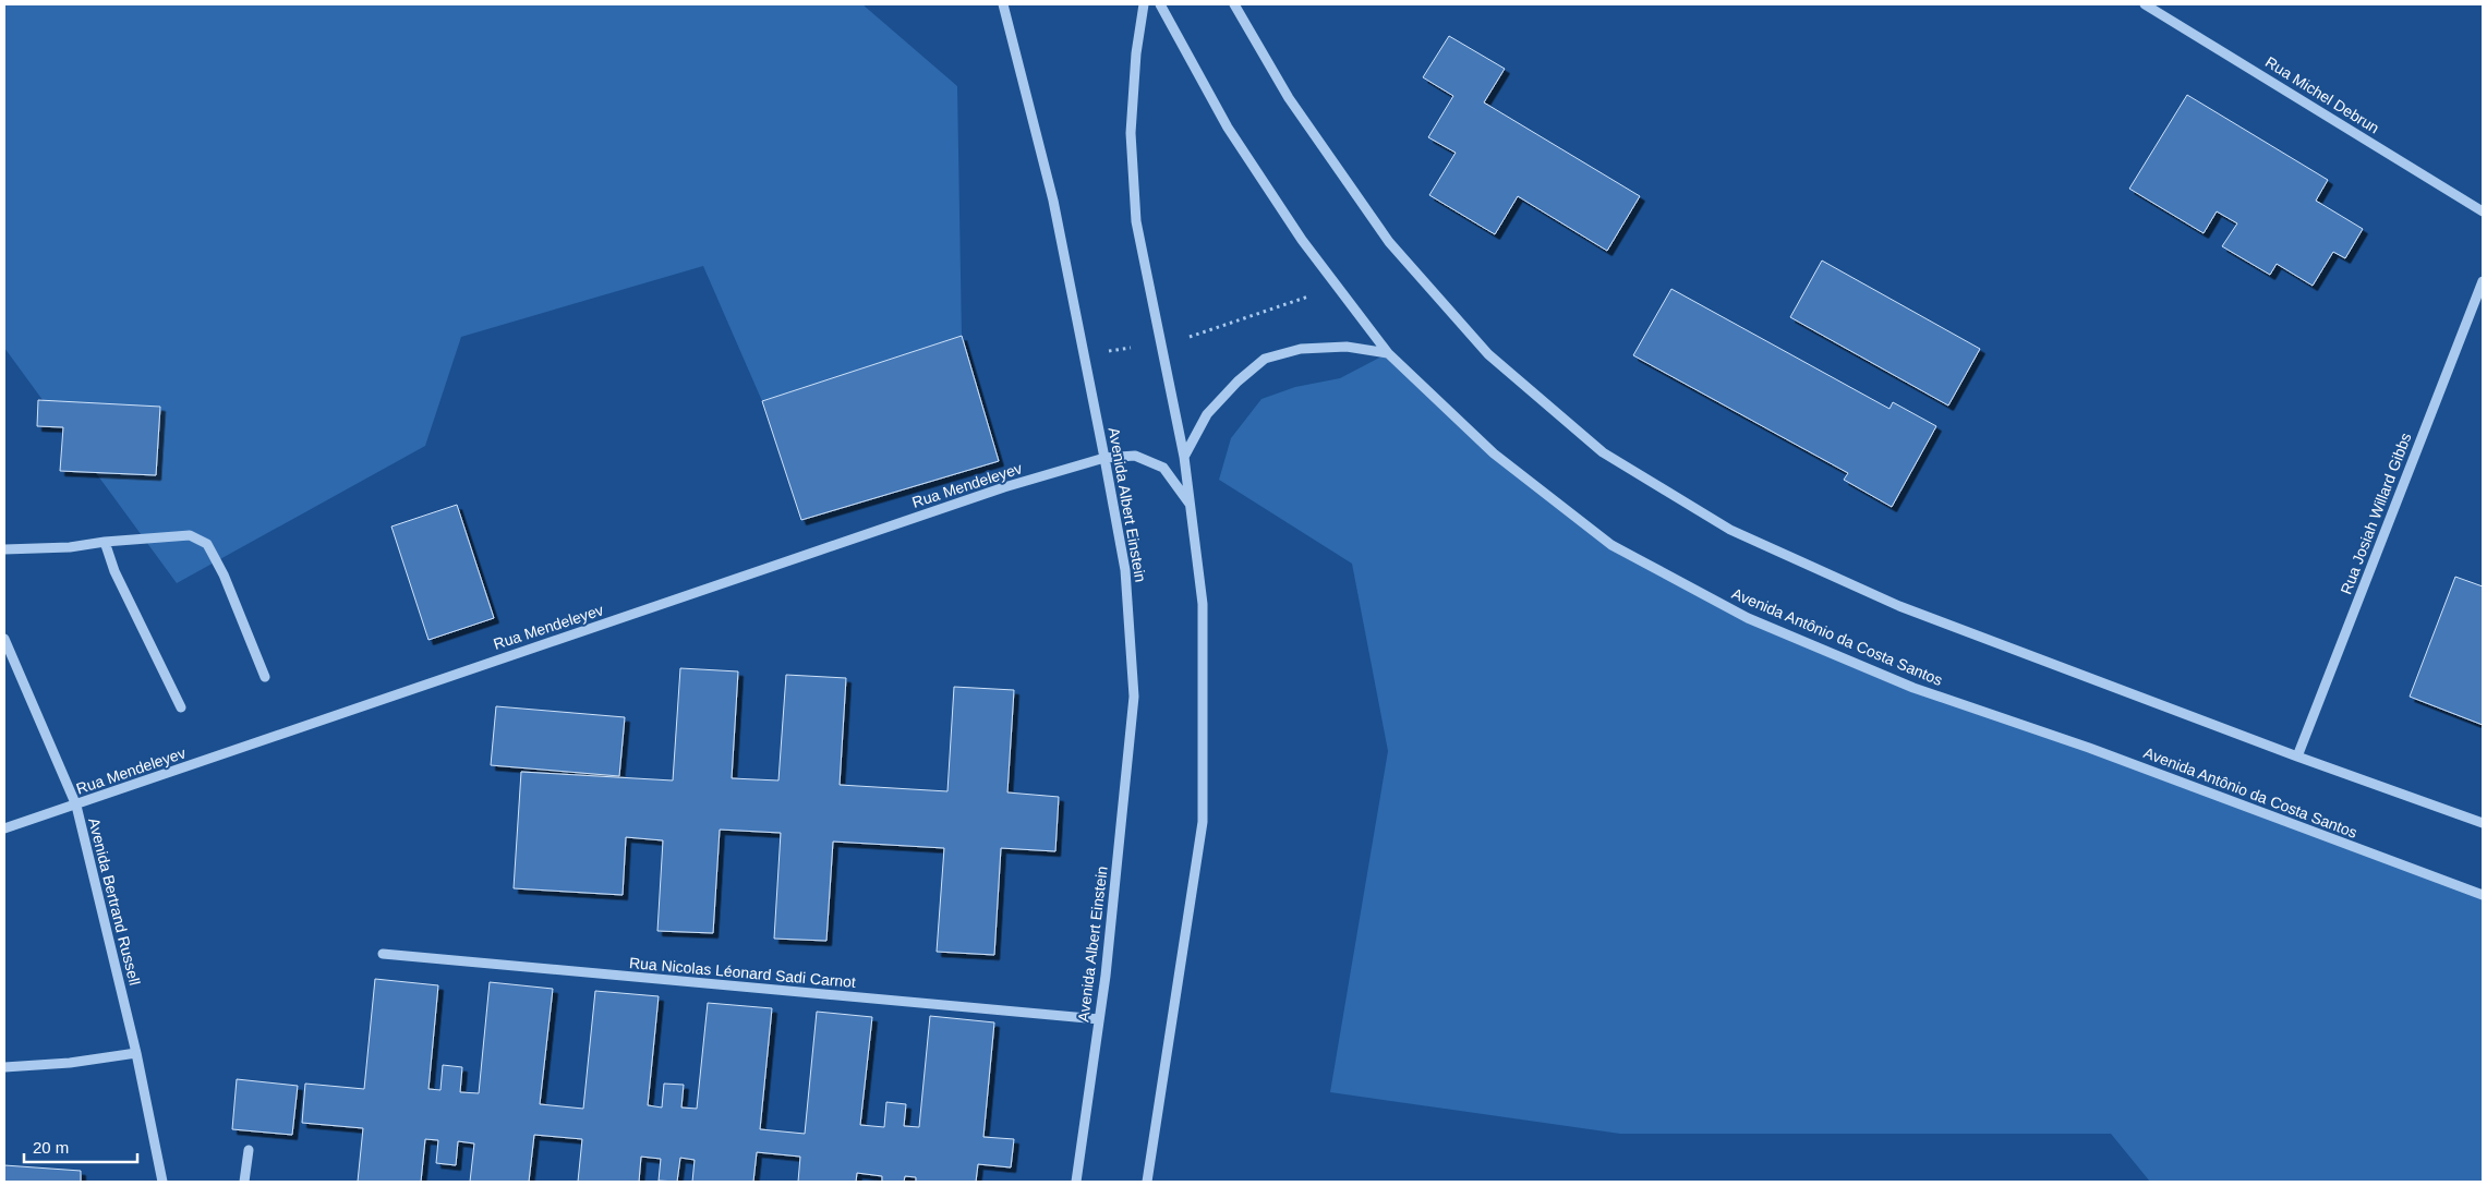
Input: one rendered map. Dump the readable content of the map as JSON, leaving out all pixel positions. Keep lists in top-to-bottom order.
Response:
{
  "streets": {
    "street": [
      "Rua Michel Debrun",
      "Rua Mendeleyev",
      "Avenida Albert Einstein",
      "Rua Josiah Willard Gibbs",
      "Avenida Antônio da Costa Santos",
      "Avenida Bertrand Russell",
      "Rua Nicolas Léonard Sadi Carnot"
    ]
  },
  "crossings": [
    ["Rua Mendeleyev", "Avenida Albert Einstein"],
    ["Rua Mendeleyev", "Avenida Bertrand Russell"],
    ["Avenida Albert Einstein", "Rua Nicolas Léonard Sadi Carnot"]
  ],
  "scale_bar": "20 m"
}
